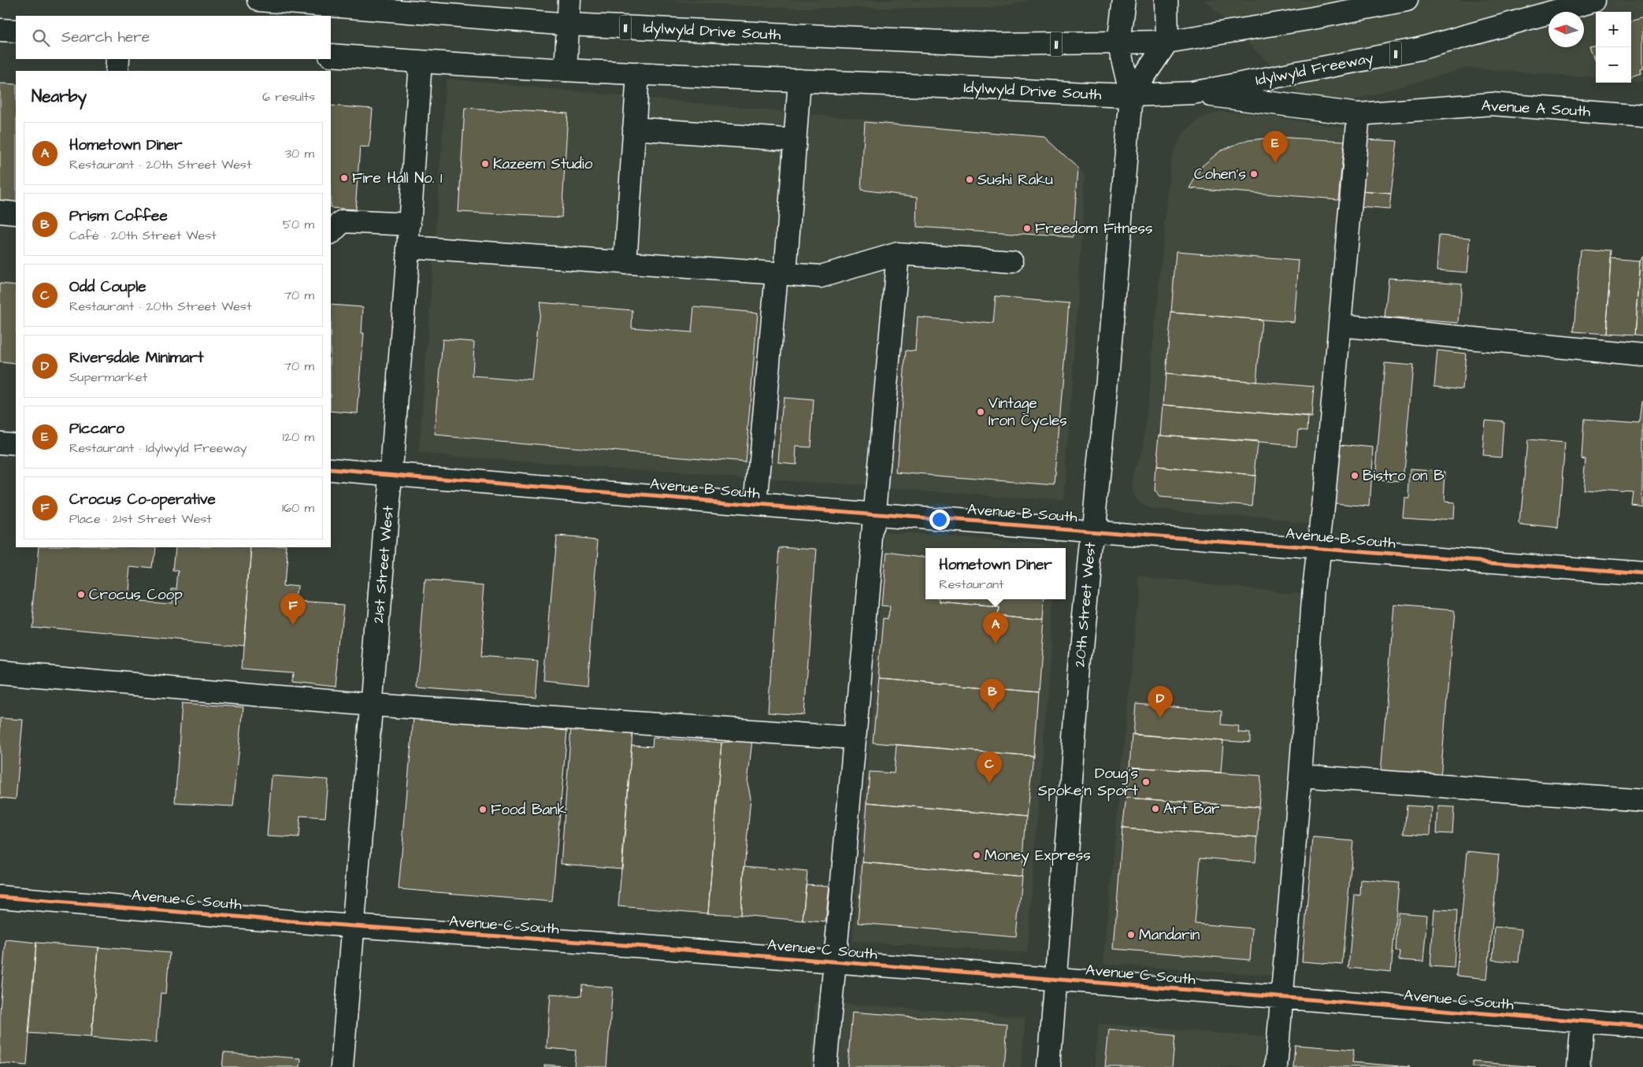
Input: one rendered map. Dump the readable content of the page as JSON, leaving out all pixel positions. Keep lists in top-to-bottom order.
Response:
{
  "streets": {
    "street": [
      "11",
      "Idylwyld Drive South",
      "Idylwyld Freeway",
      "Avenue A South",
      "Avenue B South",
      "21st Street West",
      "20th Street West",
      "Avenue C South"
    ]
  },
  "crossings": [
    ["11", "Idylwyld Drive South"],
    ["Idylwyld Drive South", "Idylwyld Freeway"],
    ["Idylwyld Drive South", "Avenue A South"],
    ["Idylwyld Drive South", "21st Street West"],
    ["Idylwyld Drive South", "20th Street West"],
    ["Idylwyld Freeway", "Avenue A South"],
    ["Avenue B South", "21st Street West"],
    ["Avenue B South", "20th Street West"],
    ["21st Street West", "Avenue C South"],
    ["20th Street West", "Avenue C South"]
  ],
  "places": [
    "Kazeem Studio",
    "Cohen's",
    "Fire Hall No. 1",
    "Sushi Raku",
    "Freedom Fitness",
    "Vintage Iron Cycles",
    "Bistro on B",
    "Crocus Coop",
    "Doug's Spoke'n Sport",
    "Art Bar",
    "Food Bank",
    "Money Express",
    "Mandarin"
  ],
  "north": "left",
  "page": {
    "map_buttons": ["+", "−"],
    "search": "Search here",
    "heading": ["Nearby", "6 results"],
    "list": [
      {
        "mark": "A",
        "name": "Hometown Diner",
        "note": "Restaurant · 20th Street West",
        "value": "30 m"
      },
      {
        "mark": "B",
        "name": "Prism Coffee",
        "note": "Café · 20th Street West",
        "value": "50 m"
      },
      {
        "mark": "C",
        "name": "Odd Couple",
        "note": "Restaurant · 20th Street West",
        "value": "70 m"
      },
      {
        "mark": "D",
        "name": "Riversdale Minimart",
        "note": "Supermarket",
        "value": "70 m"
      },
      {
        "mark": "E",
        "name": "Piccaro",
        "note": "Restaurant · Idylwyld Freeway",
        "value": "120 m"
      },
      {
        "mark": "F",
        "name": "Crocus Co-operative",
        "note": "Place · 21st Street West",
        "value": "160 m"
      }
    ],
    "pins": [
      "E",
      "F",
      "A",
      "B",
      "D",
      "C"
    ],
    "popup": ["Hometown Diner", "Restaurant"]
  }
}
